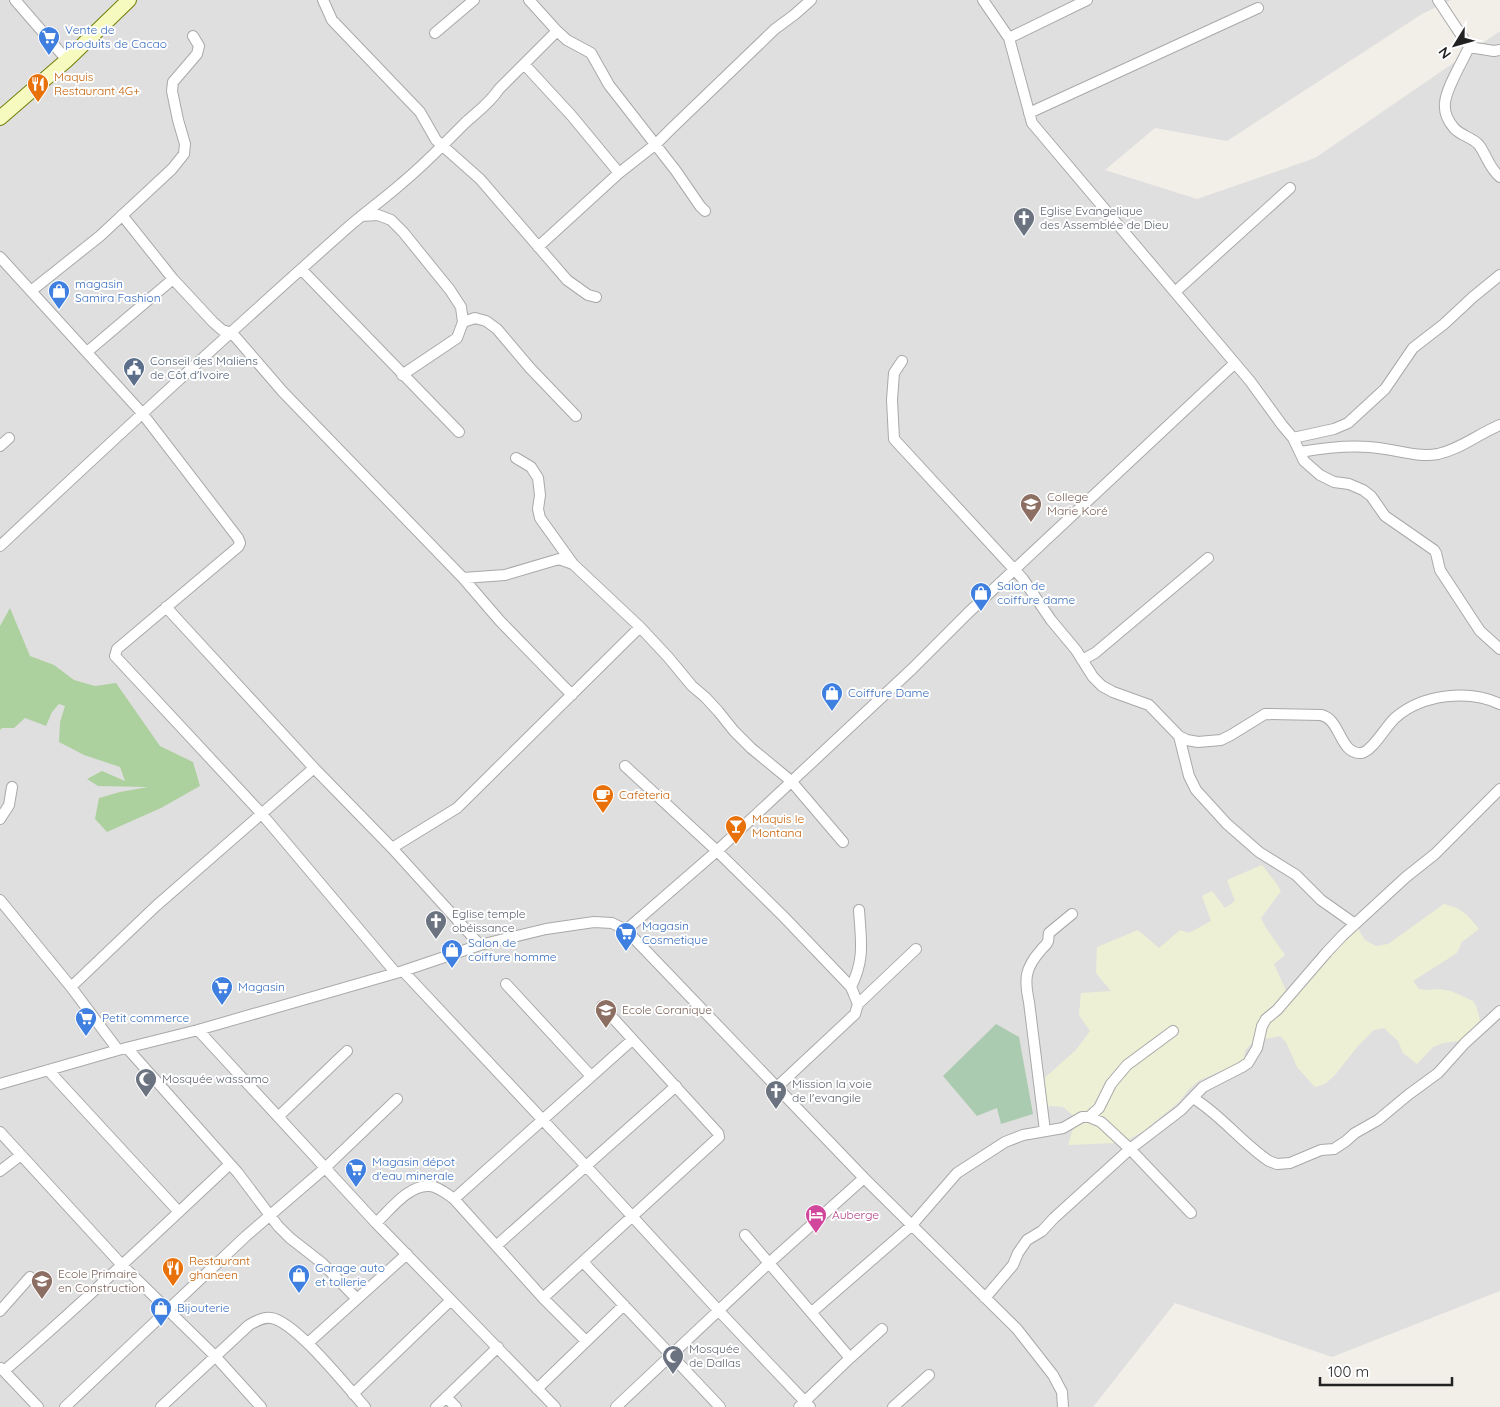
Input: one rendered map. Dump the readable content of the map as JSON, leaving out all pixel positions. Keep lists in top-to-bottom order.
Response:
{
  "places": {
    "supermarket": [
      "Vente de produits de Cacao",
      "Magasin Cosmetique",
      "Magasin",
      "Petit commerce",
      "Magasin dépot d'eau minerale"
    ],
    "restaurant": ["Maquis Restaurant 4G+", "Restaurant ghaneen"],
    "church": ["Eglise Evangelique des Assemblée de Dieu", "Eglise temple obéissance", "Mission la voie de l'evangile"],
    "shop": [
      "magasin Samira Fashion",
      "Salon de coiffure dame",
      "Coiffure Dame",
      "Salon de coiffure homme",
      "Garage auto et tollerie",
      "Bijouterie"
    ],
    "public building": ["Conseil des Maliens de Côt d'Ivoire"],
    "school or university": ["College Marie Koré", "Ecole Coranique", "Ecole Primaire en Construction"],
    "cafe": ["Cafeteria"],
    "bar": ["Maquis le Montana"],
    "mosque": ["Mosquée wassamo", "Mosquée de Dallas"],
    "hotel": ["Auberge"]
  },
  "scale_bar": "100 m",
  "north": "bottom left"
}
